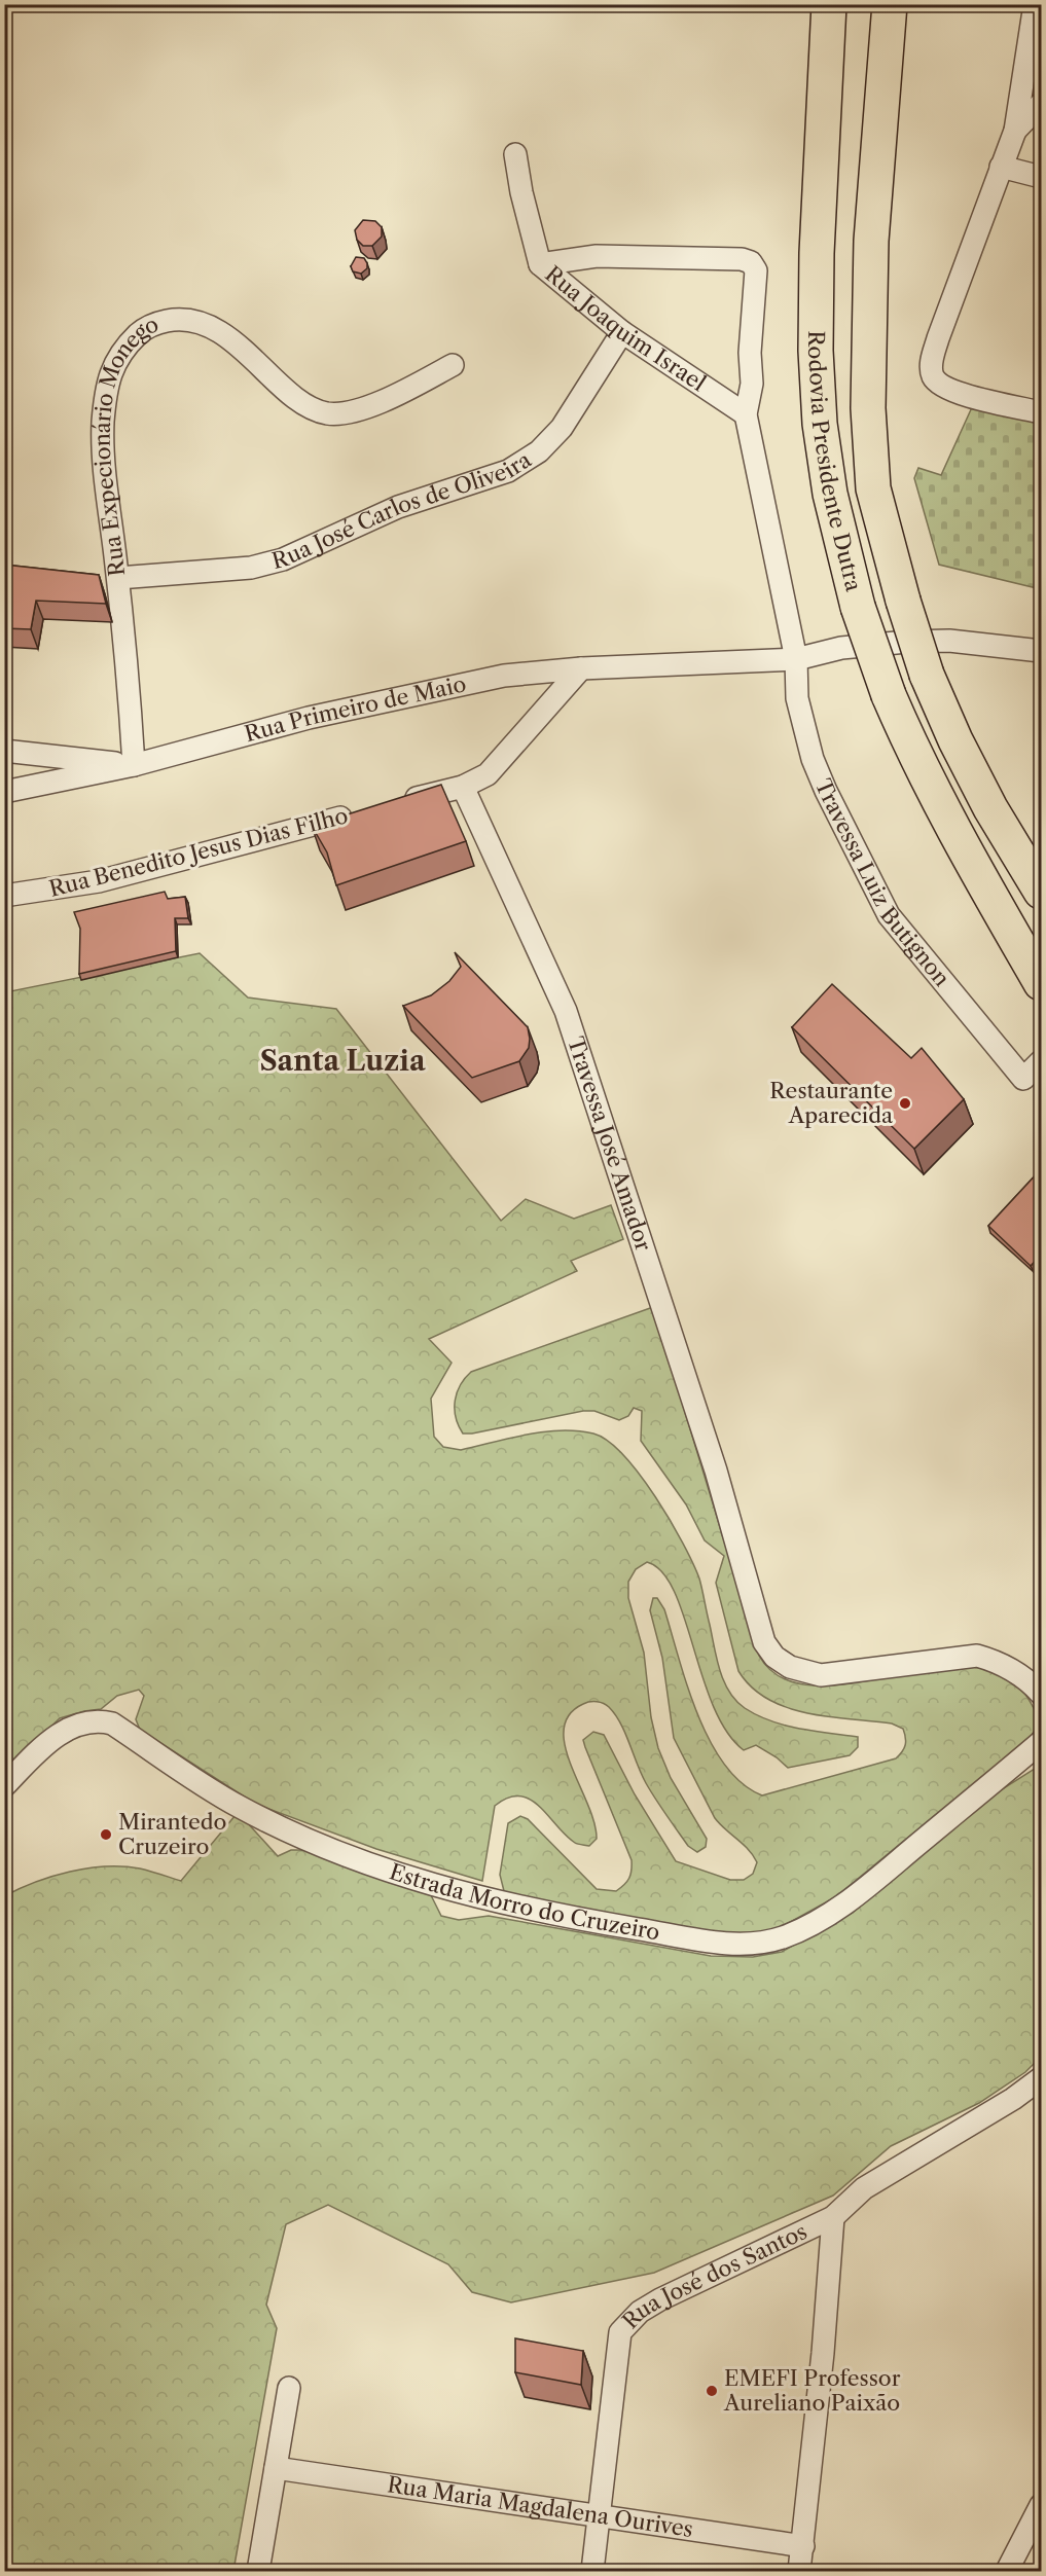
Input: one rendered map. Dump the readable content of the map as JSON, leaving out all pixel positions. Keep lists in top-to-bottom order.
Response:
{
  "streets": {
    "highway": ["Rodovia Presidente Dutra"],
    "street": [
      "Rua Joaquim Israel",
      "Rua Expecionário Monego",
      "Rua José Carlos de Oliveira",
      "Rua Primeiro de Maio",
      "Rua Benedito Jesus Dias Filho",
      "Travessa Luiz Butignon",
      "Travessa José Amador",
      "Estrada Morro do Cruzeiro",
      "Rua José dos Santos",
      "Rua Maria Magdalena Ourives"
    ]
  },
  "crossings": [
    ["Rua Joaquim Israel", "Rua José Carlos de Oliveira"],
    ["Rua Expecionário Monego", "Rua José Carlos de Oliveira"],
    ["Rua Expecionário Monego", "Rua Primeiro de Maio"],
    ["Rua Primeiro de Maio", "Travessa Luiz Butignon"],
    ["Rua José dos Santos", "Rua Maria Magdalena Ourives"]
  ],
  "districts": ["Santa Luzia"],
  "places": ["Restaurante Aparecida", "Mirantedo Cruzeiro", "EMEFI Professor Aureliano Paixão"]
}
